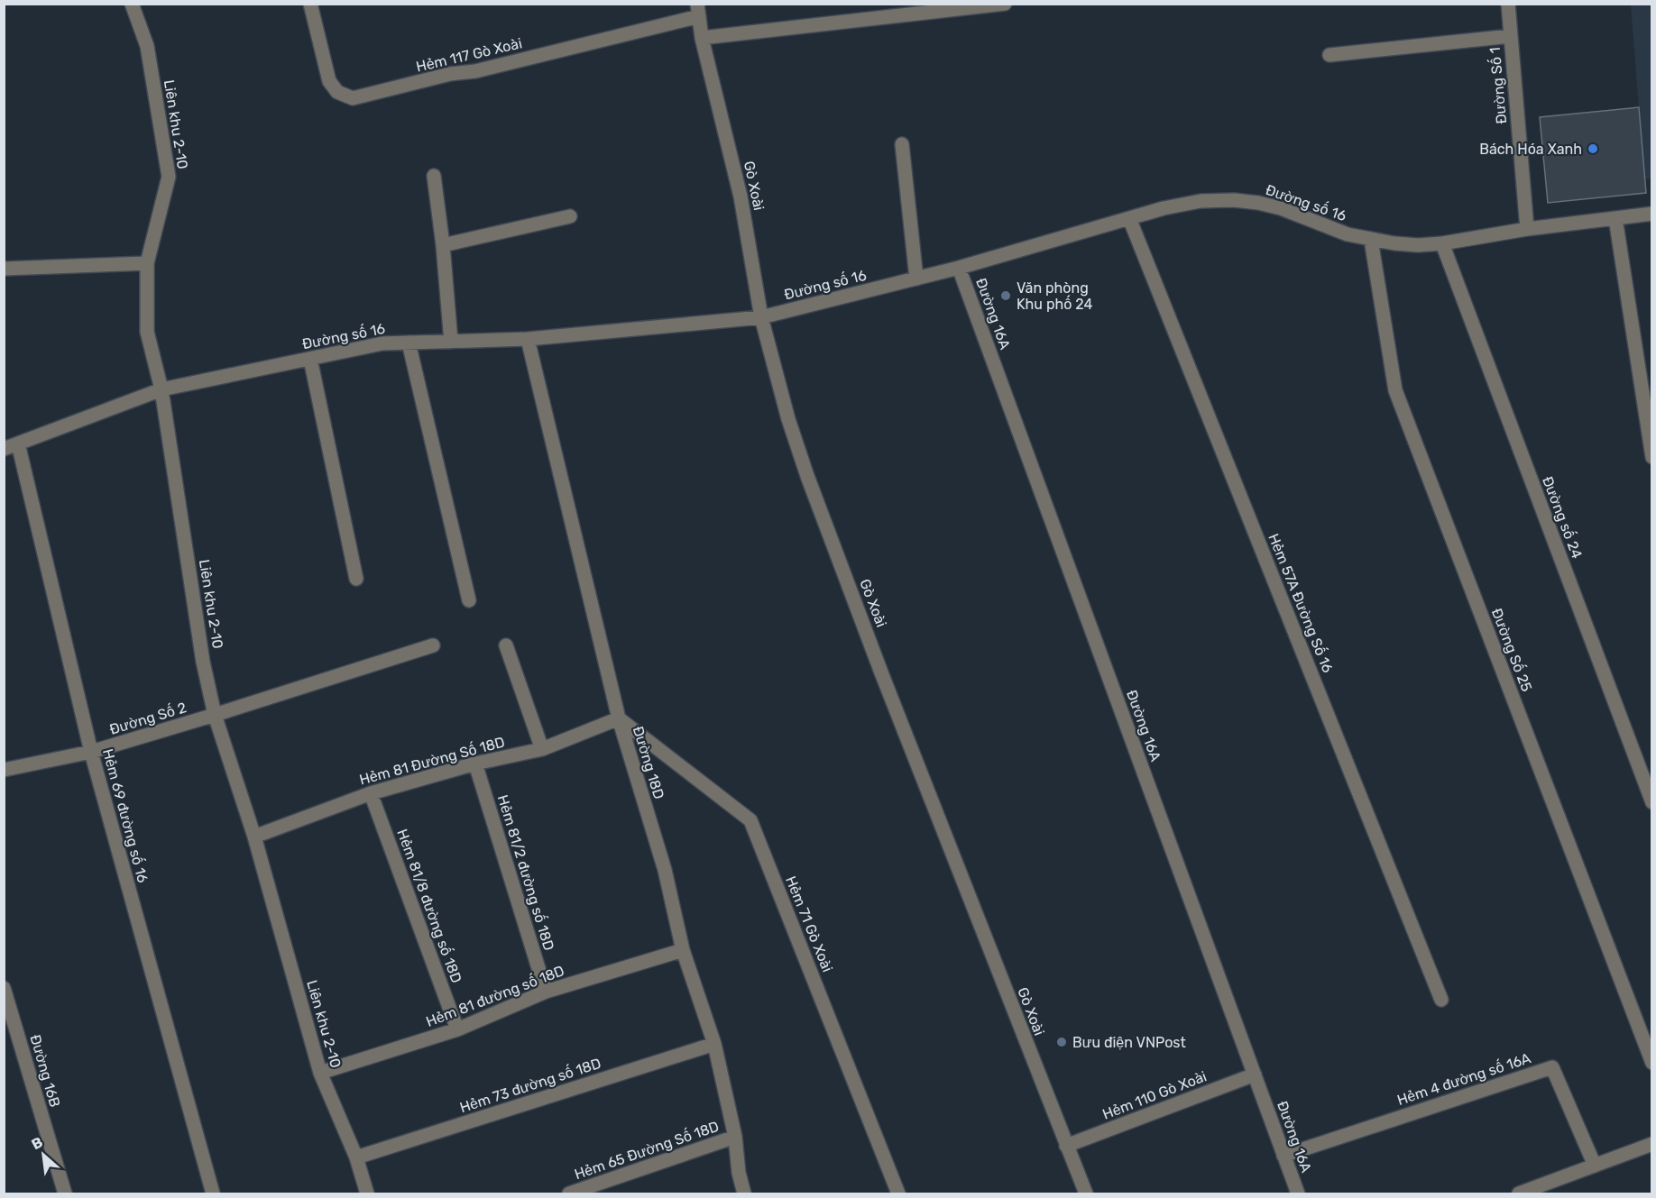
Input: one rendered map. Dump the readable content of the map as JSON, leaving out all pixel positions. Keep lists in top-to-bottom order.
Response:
{
  "streets": {
    "street": [
      "Hẻm 117 Gò Xoài",
      "Đường Số 1",
      "Liên khu 2-10",
      "Gò Xoài",
      "Đường số 16",
      "Đường 16A",
      "Đường số 24",
      "Hẻm 57A Đường Số 16",
      "Đường Số 25",
      "Đường Số 2",
      "Hẻm 81 Đường Số 18D",
      "Đường 18D",
      "Hẻm 69 đường số 16",
      "Hẻm 81/2 đường số 18D",
      "Hẻm 81/8 đường số 18D",
      "Hẻm 71 Gò Xoài",
      "Hẻm 81 đường số 18D",
      "Đường 16B",
      "Hẻm 4 đường số 16A",
      "Hẻm 73 đường số 18D",
      "Hẻm 110 Gò Xoài",
      "Hẻm 65 Đường Số 18D"
    ]
  },
  "crossings": [
    ["Hẻm 117 Gò Xoài", "Gò Xoài"],
    ["Đường Số 1", "Đường số 16"],
    ["Liên khu 2-10", "Đường số 16"],
    ["Liên khu 2-10", "Đường Số 2"],
    ["Liên khu 2-10", "Hẻm 81 Đường Số 18D"],
    ["Liên khu 2-10", "Hẻm 81 đường số 18D"],
    ["Liên khu 2-10", "Hẻm 73 đường số 18D"],
    ["Gò Xoài", "Đường số 16"],
    ["Gò Xoài", "Hẻm 110 Gò Xoài"],
    ["Đường số 16", "Đường 16A"],
    ["Đường số 16", "Đường số 24"],
    ["Đường số 16", "Hẻm 57A Đường Số 16"],
    ["Đường số 16", "Đường Số 25"],
    ["Đường số 16", "Đường 18D"],
    ["Đường số 16", "Hẻm 69 đường số 16"],
    ["Đường 16A", "Hẻm 4 đường số 16A"],
    ["Đường 16A", "Hẻm 110 Gò Xoài"],
    ["Đường Số 2", "Hẻm 69 đường số 16"],
    ["Hẻm 81 Đường Số 18D", "Đường 18D"],
    ["Hẻm 81 Đường Số 18D", "Hẻm 81/2 đường số 18D"],
    ["Hẻm 81 Đường Số 18D", "Hẻm 81/8 đường số 18D"],
    ["Hẻm 81 Đường Số 18D", "Hẻm 71 Gò Xoài"],
    ["Đường 18D", "Hẻm 71 Gò Xoài"],
    ["Đường 18D", "Hẻm 81 đường số 18D"],
    ["Đường 18D", "Hẻm 73 đường số 18D"],
    ["Đường 18D", "Hẻm 65 Đường Số 18D"],
    ["Hẻm 81/2 đường số 18D", "Hẻm 81 đường số 18D"],
    ["Hẻm 81/8 đường số 18D", "Hẻm 81 đường số 18D"]
  ],
  "places": ["Bách Hóa Xanh", "Văn phòng Khu phố 24", "Bưu điện VNPost"],
  "north": "top left"
}
